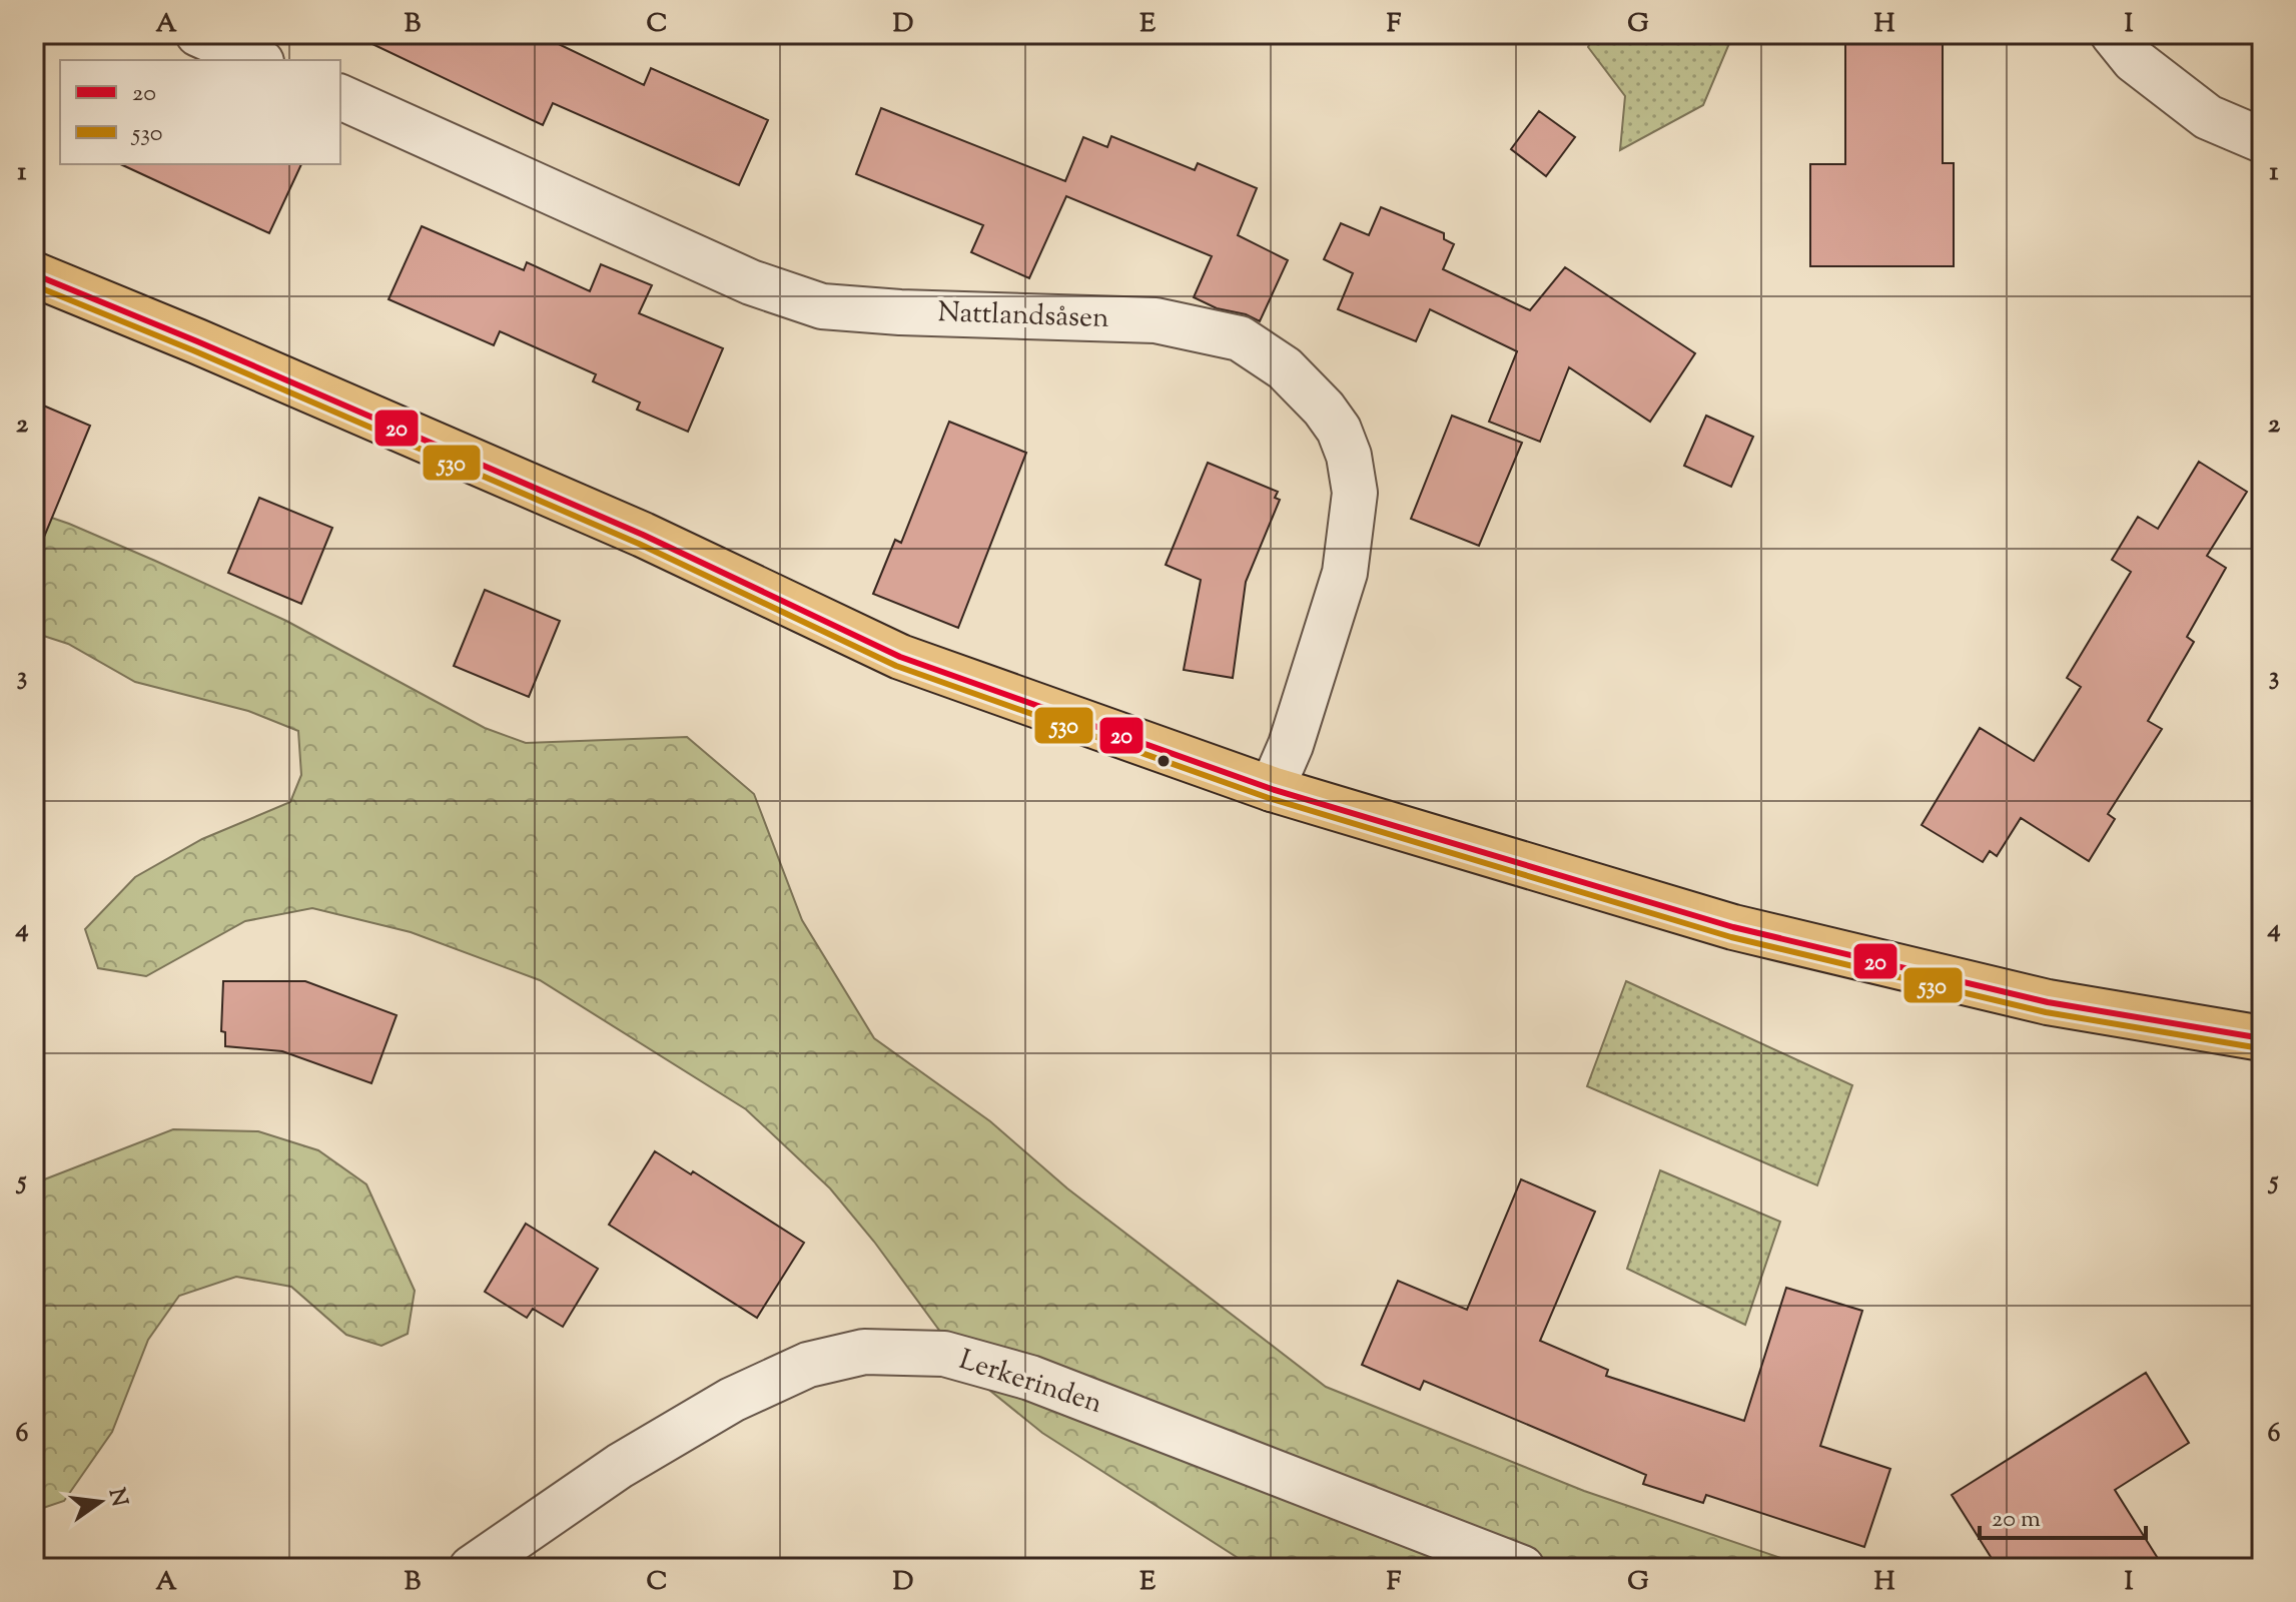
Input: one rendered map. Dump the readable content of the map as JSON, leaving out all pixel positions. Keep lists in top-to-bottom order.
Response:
{
  "streets": {
    "street": ["Nattlandsåsen", "Lerkerinden"]
  },
  "lines": ["transit line 20", "transit line 530"],
  "legend": ["20", "530"],
  "scale_bar": "20 m",
  "north": "right",
  "grid": {
    "columns": [
      "A",
      "B",
      "C",
      "D",
      "E",
      "F",
      "G",
      "H",
      "I"
    ],
    "rows": [
      "1",
      "2",
      "3",
      "4",
      "5",
      "6"
    ]
  }
}
